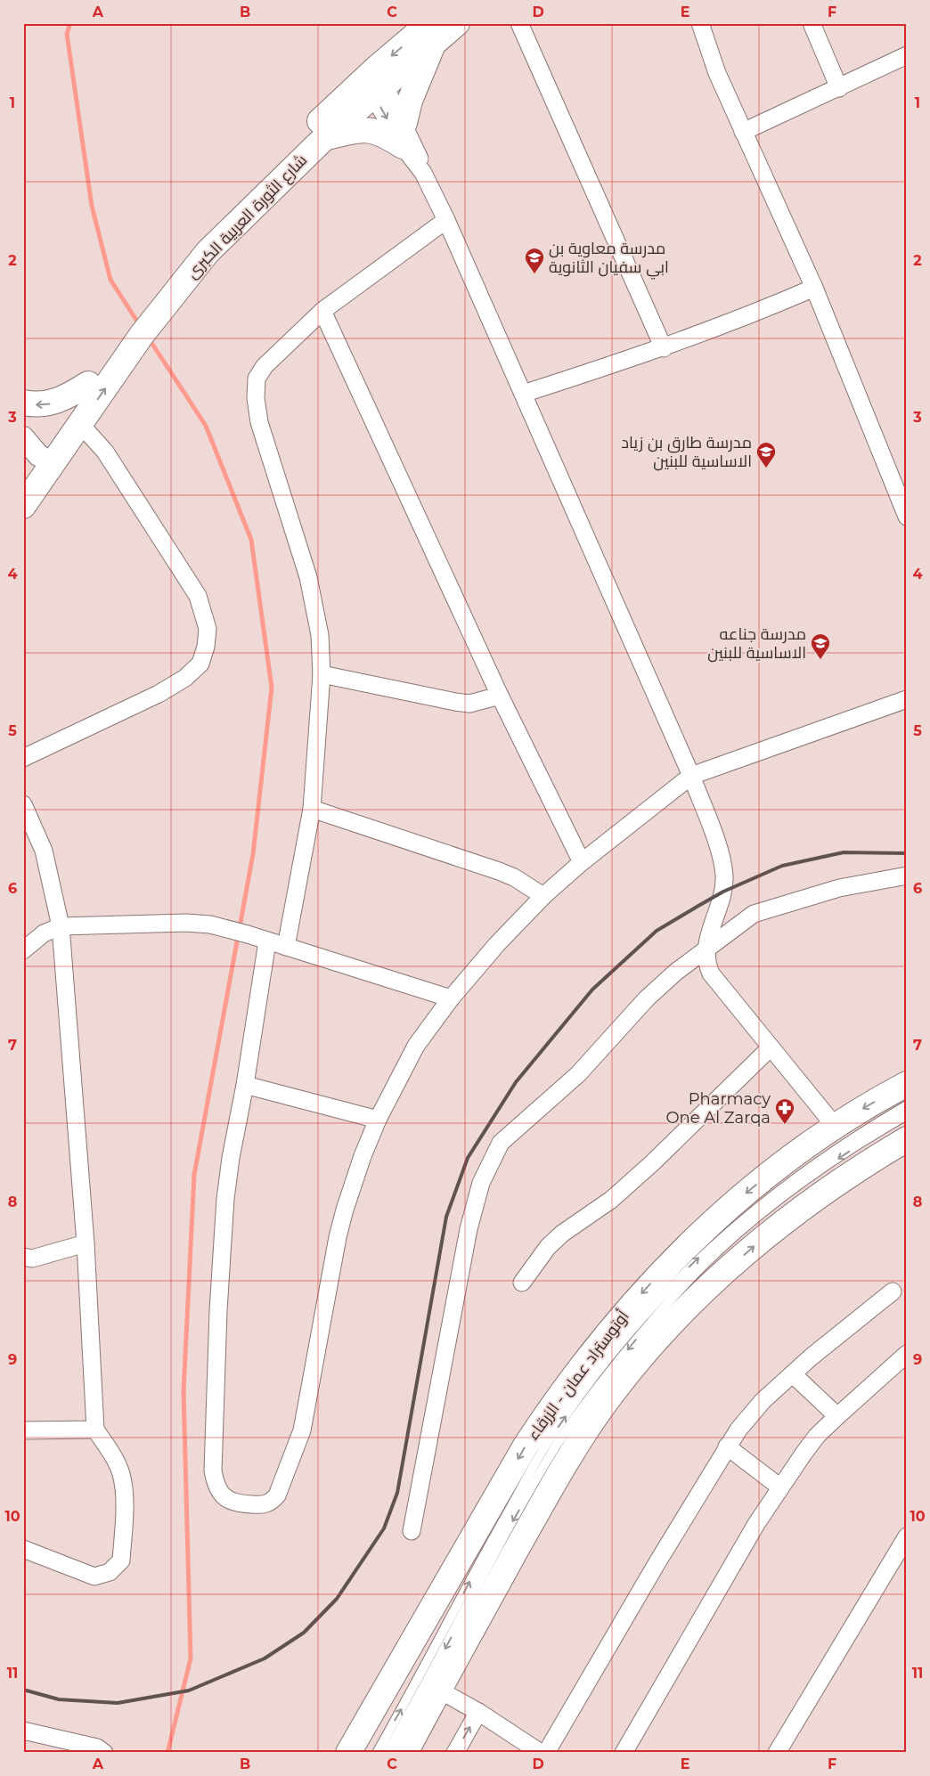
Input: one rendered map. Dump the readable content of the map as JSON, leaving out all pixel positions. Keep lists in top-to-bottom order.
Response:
{
  "streets": {
    "main road": ["شارع الثورة العربية الكبرى", "أوتوستراد عمان - الزرقاء"]
  },
  "places": {
    "school or university": ["مدرسة معاوية بن ابي سفيان الثانوية", "مدرسة طارق بن زياد الاساسية للبنين", "مدرسة جناعه الاساسية للبنين"],
    "pharmacy": ["Pharmacy One Al Zarqa"]
  },
  "grid": {
    "columns": [
      "A",
      "B",
      "C",
      "D",
      "E",
      "F"
    ],
    "rows": [
      "1",
      "2",
      "3",
      "4",
      "5",
      "6",
      "7",
      "8",
      "9",
      "10",
      "11"
    ]
  }
}
